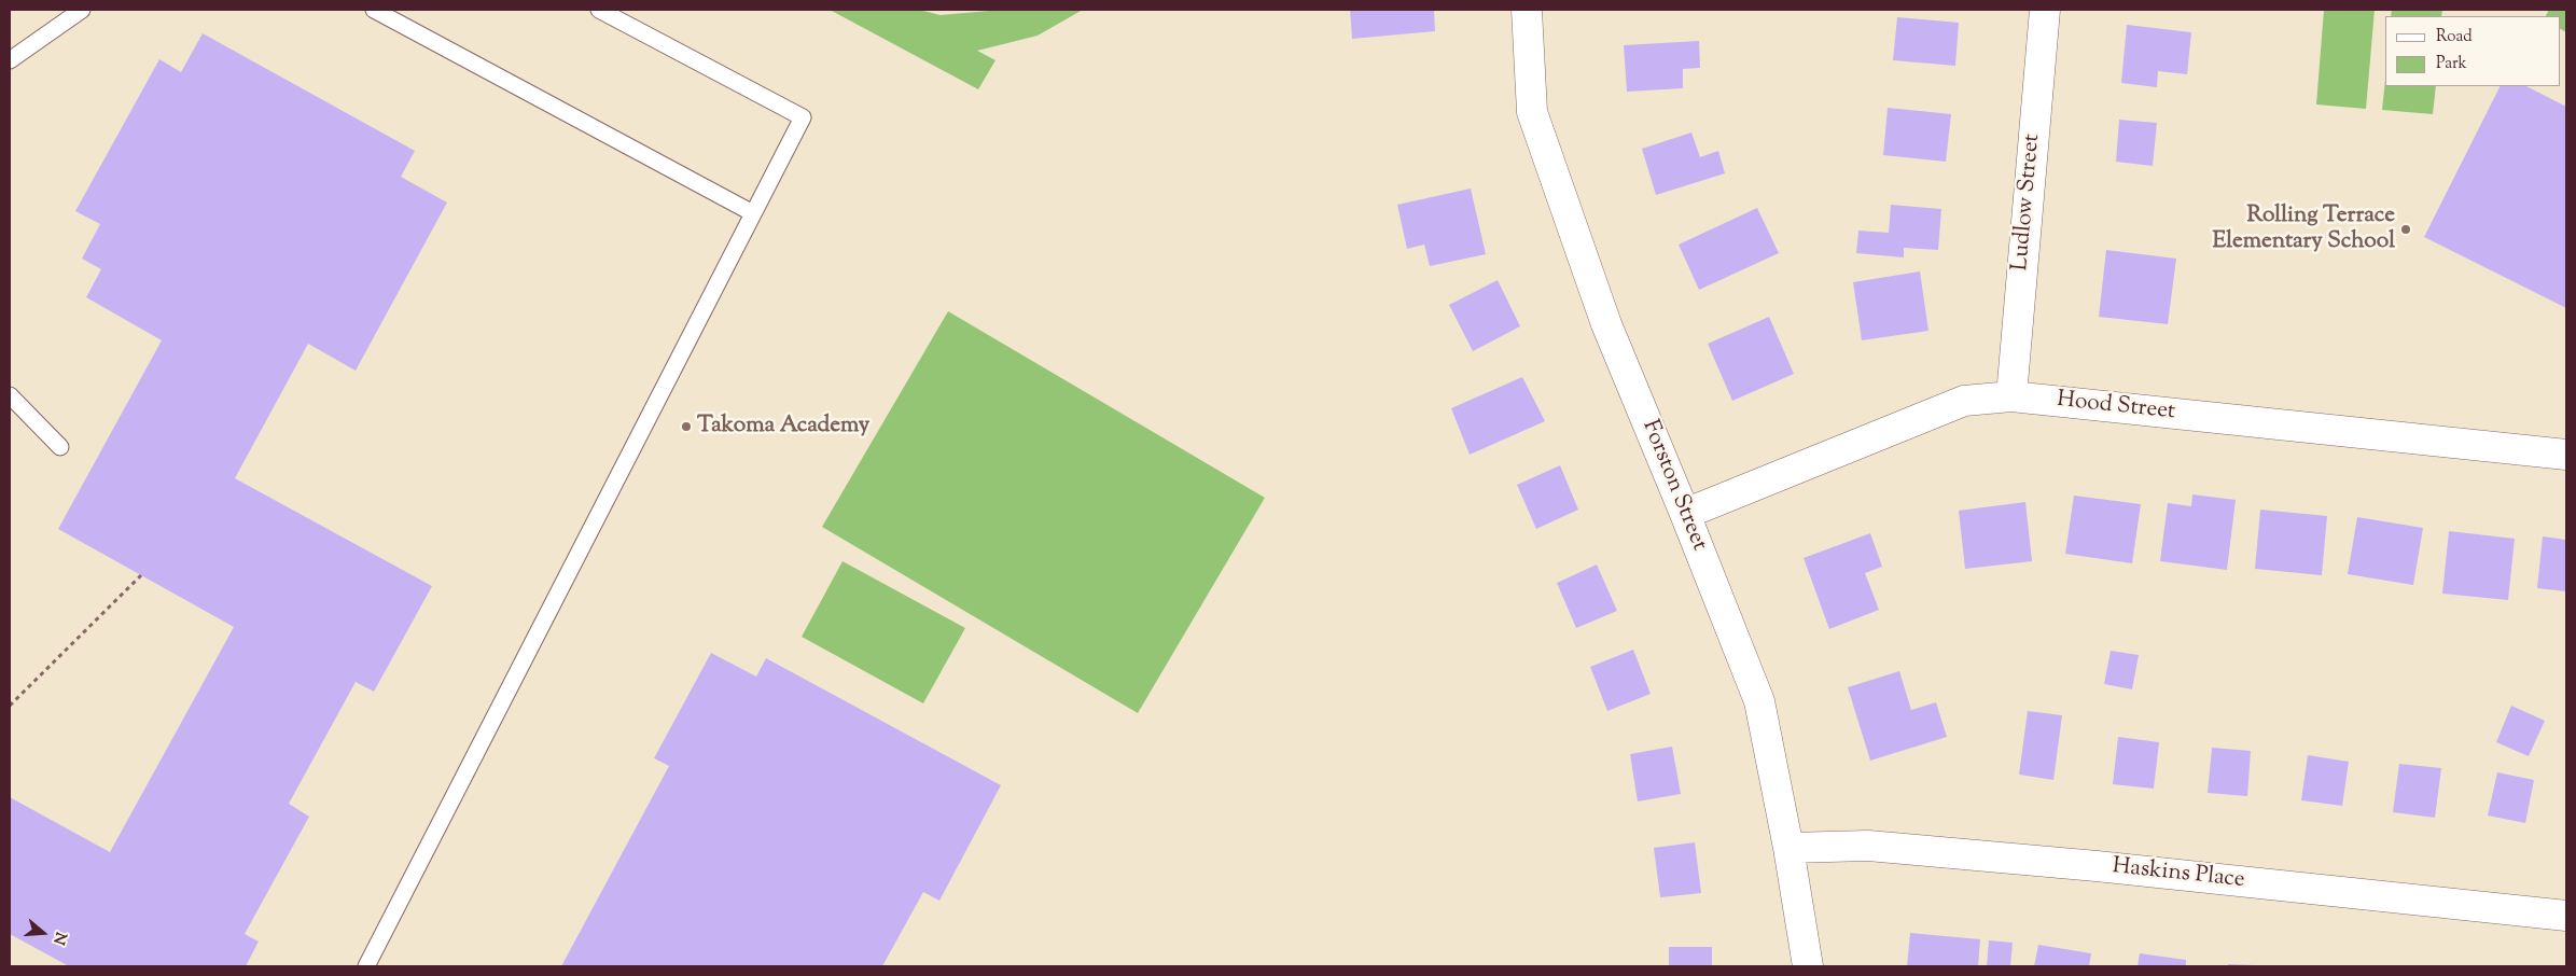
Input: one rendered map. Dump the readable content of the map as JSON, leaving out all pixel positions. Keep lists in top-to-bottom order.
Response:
{
  "streets": {
    "street": [
      "Ludlow Street",
      "Hood Street",
      "Forston Street",
      "Haskins Place"
    ]
  },
  "crossings": [
    ["Ludlow Street", "Hood Street"],
    ["Hood Street", "Forston Street"],
    ["Forston Street", "Haskins Place"]
  ],
  "places": ["Rolling Terrace Elementary School", "Takoma Academy"],
  "legend": ["Road", "Park"],
  "north": "right"
}
